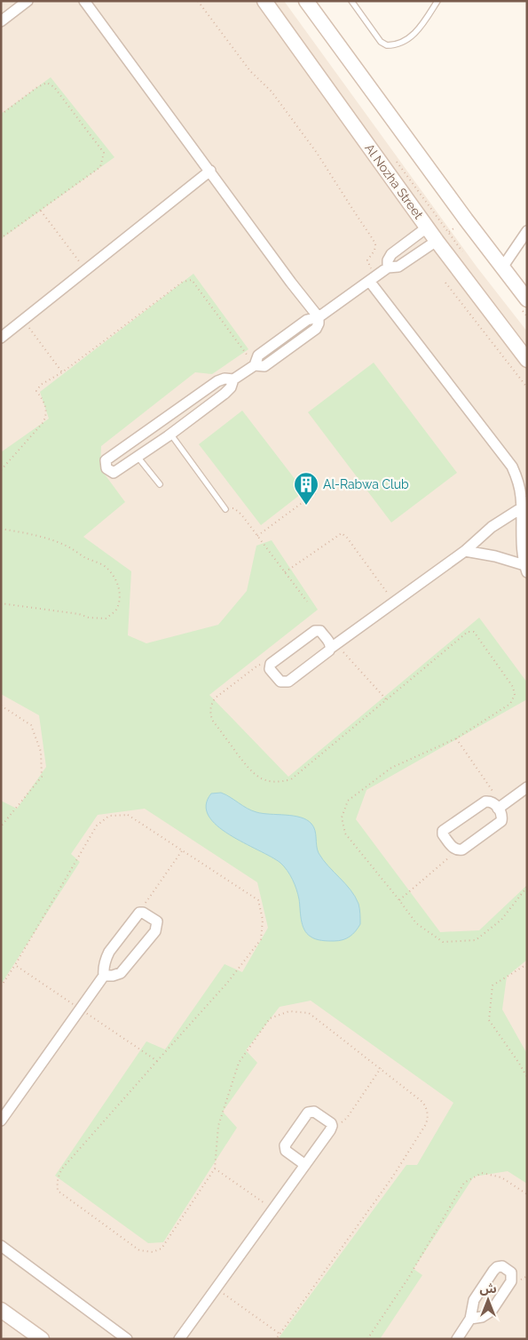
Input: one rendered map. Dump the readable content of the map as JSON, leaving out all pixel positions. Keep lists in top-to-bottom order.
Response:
{
  "streets": {
    "main road": ["Al Nozha Street"]
  },
  "places": {
    "building": ["Al-Rabwa Club"]
  },
  "north": "top"
}
